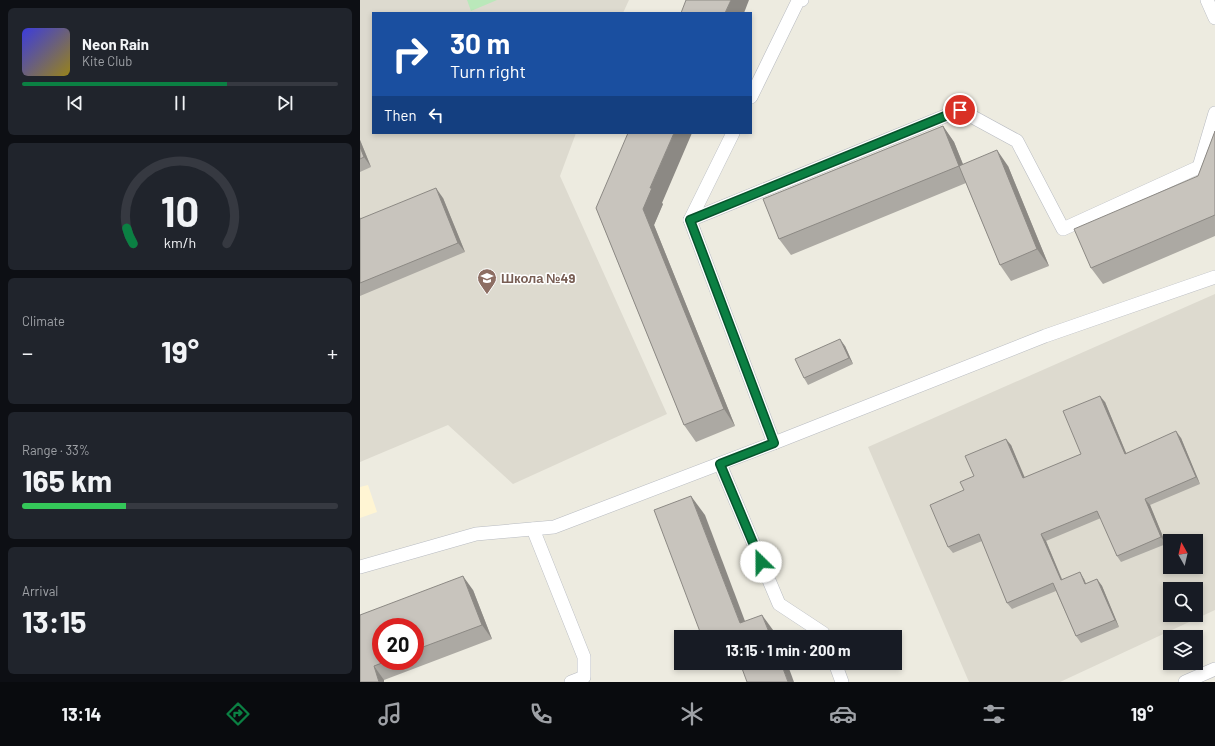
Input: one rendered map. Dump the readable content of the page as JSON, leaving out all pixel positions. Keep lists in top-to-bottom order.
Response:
{
  "places": {
    "school or university": ["Школа №49"]
  },
  "north": "top",
  "page": {
    "turn": ["30 m", "Turn right"],
    "song": ["Neon Rain", "Kite Club"],
    "then": "Then",
    "tile": [
      "Climate",
      ["Range · 33%", "165 km"],
      ["Arrival", "13:15"]
    ],
    "heat": ["−", "19°", "+"],
    "limit": "20",
    "trip": "13:15 · 1 min · 200 m",
    "tabs": ["13:14", "19°"],
    "gauge": ["10", "km/h"]
  }
}
